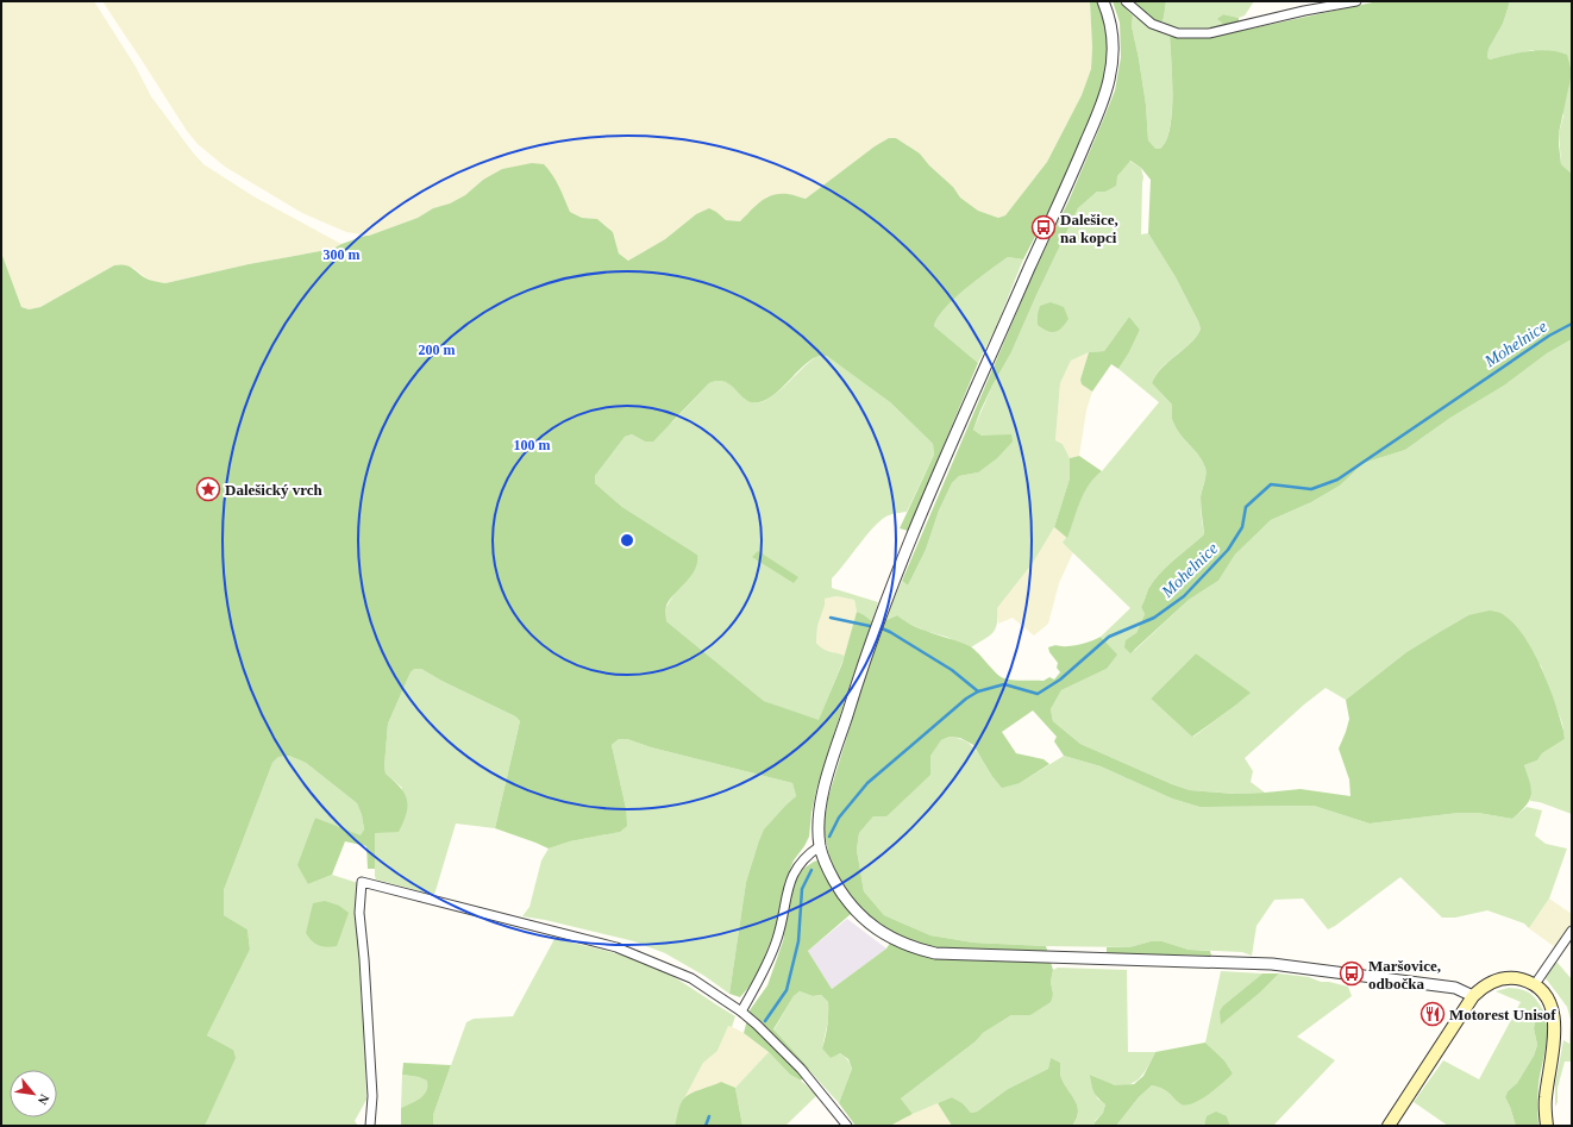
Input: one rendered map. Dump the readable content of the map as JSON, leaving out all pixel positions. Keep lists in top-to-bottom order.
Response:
{
  "water": ["Mohelnice"],
  "places": {
    "bus stop": ["Dalešice, na kopci", "Maršovice, odbočka"],
    "place": ["Dalešický vrch"],
    "restaurant": ["Motorest Unisof"]
  },
  "north": "bottom right",
  "rings": ["300 m", "200 m", "100 m"]
}
